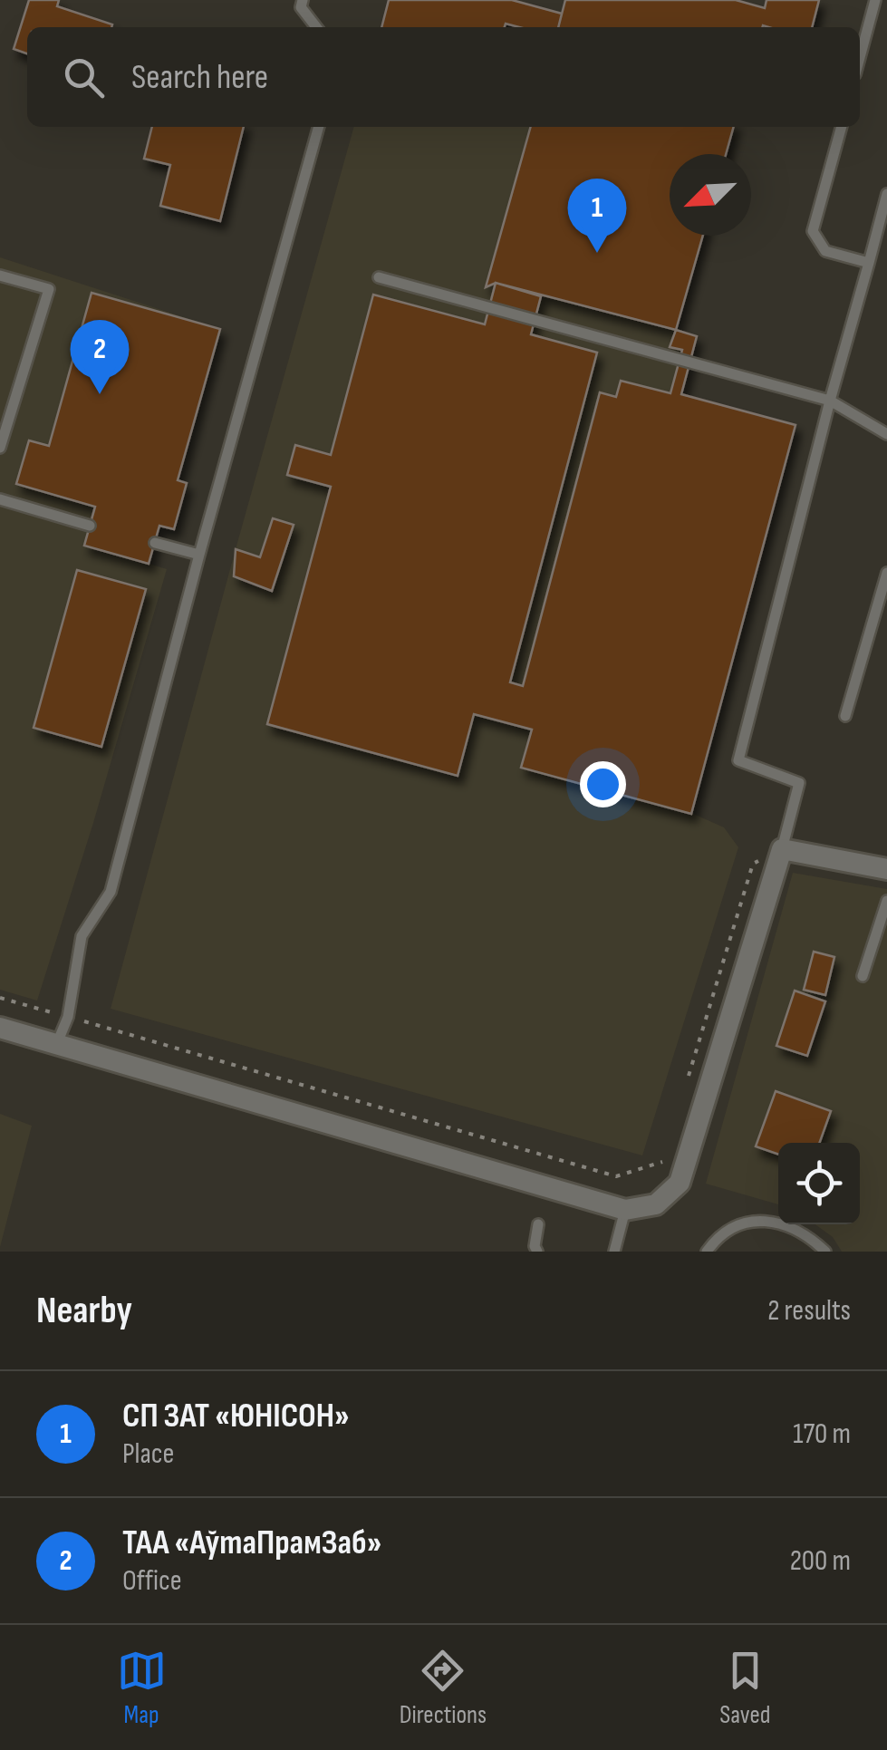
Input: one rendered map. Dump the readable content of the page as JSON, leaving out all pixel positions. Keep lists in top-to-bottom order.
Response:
{
  "north": "bottom left",
  "page": {
    "search": "Search here",
    "pins": ["1", "2"],
    "heading": ["Nearby", "2 results"],
    "list": [
      {
        "mark": "1",
        "name": "СП ЗАТ «ЮНІСОН»",
        "note": "Place",
        "value": "170 m"
      },
      {
        "mark": "2",
        "name": "ТАА «АўтаПрамЗаб»",
        "note": "Office",
        "value": "200 m"
      }
    ],
    "nav": ["Map", "Directions", "Saved"]
  }
}
